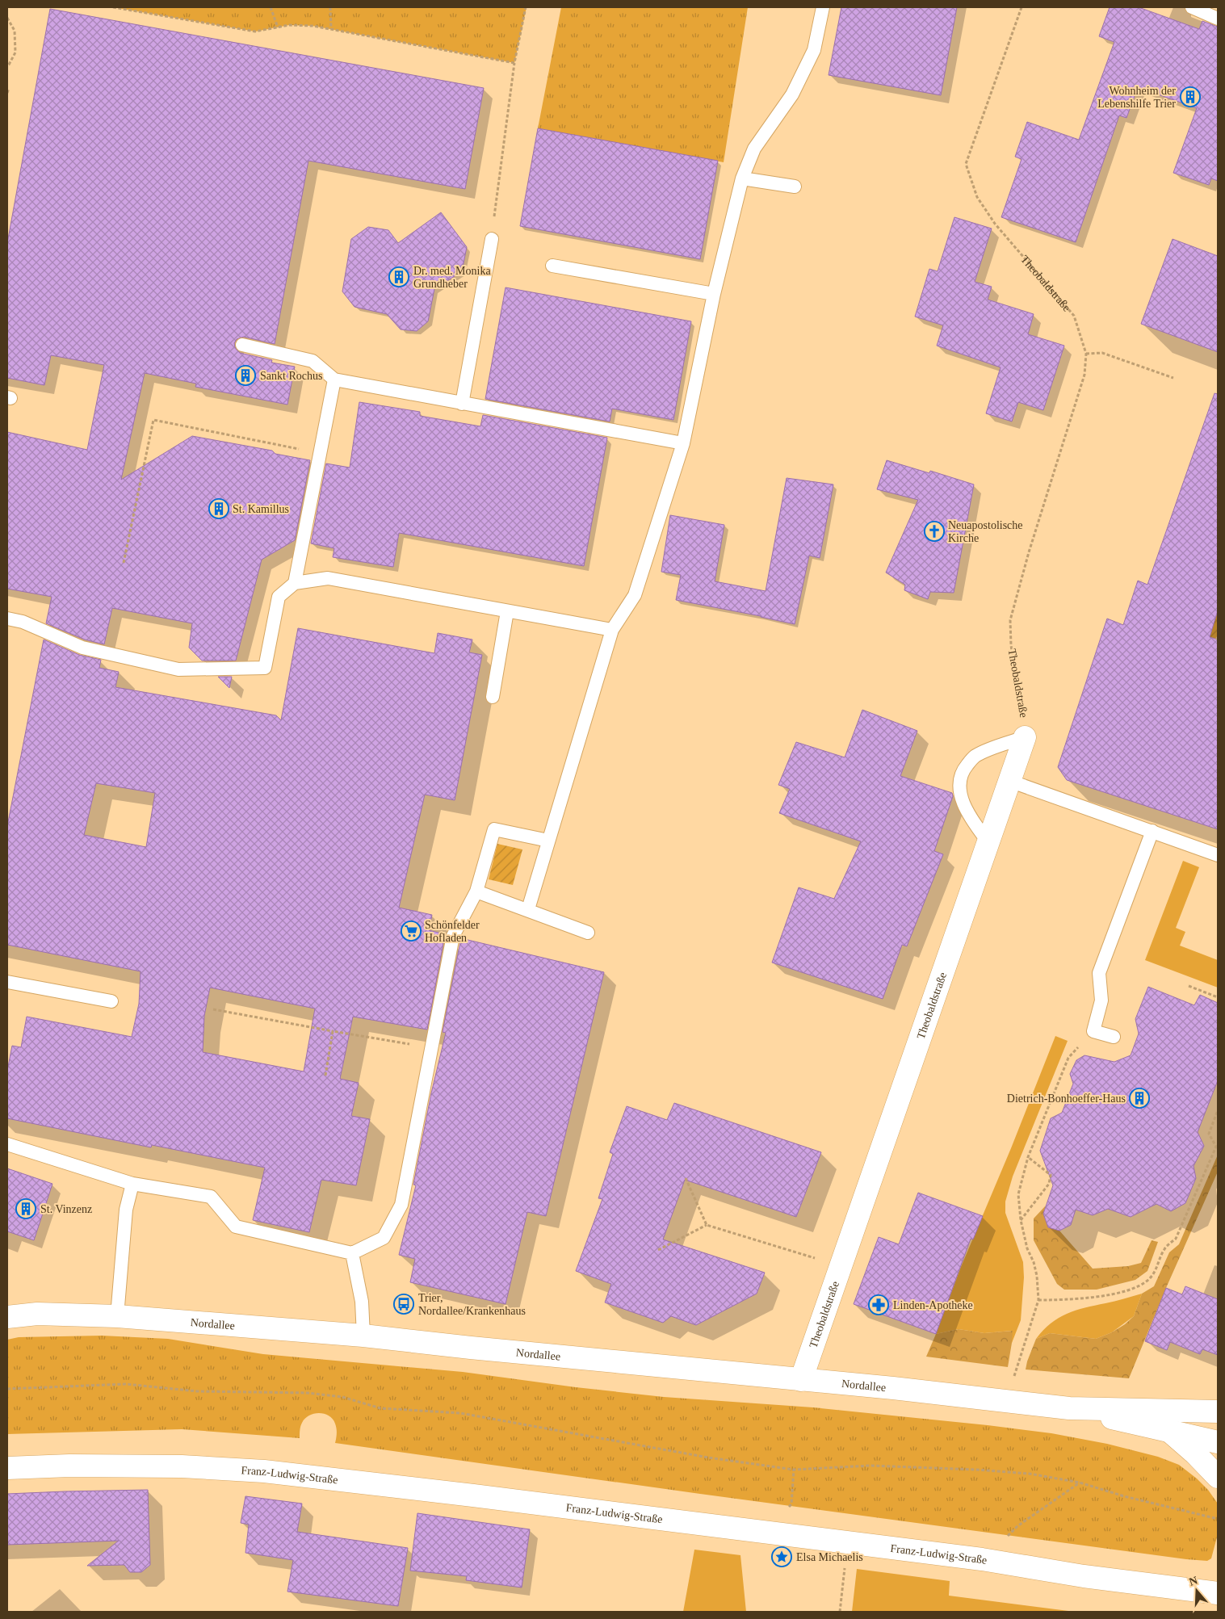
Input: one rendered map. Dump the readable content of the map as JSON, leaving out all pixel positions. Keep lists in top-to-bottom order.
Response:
{
  "streets": {
    "street": ["Theobaldstraße", "Nordallee", "Franz-Ludwig-Straße"]
  },
  "crossings": [
    ["Theobaldstraße", "Nordallee"]
  ],
  "places": {
    "building": [
      "Wohnheim der Lebenshilfe Trier",
      "Dr. med. Monika Grundheber",
      "Sankt Rochus",
      "St. Kamillus",
      "Dietrich-Bonhoeffer-Haus",
      "St. Vinzenz"
    ],
    "church": ["Neuapostolische Kirche"],
    "supermarket": ["Schönfelder Hofladen"],
    "bus stop": ["Trier, Nordallee/Krankenhaus"],
    "pharmacy": ["Linden-Apotheke"],
    "place": ["Elsa Michaelis"]
  },
  "north": "top"
}
